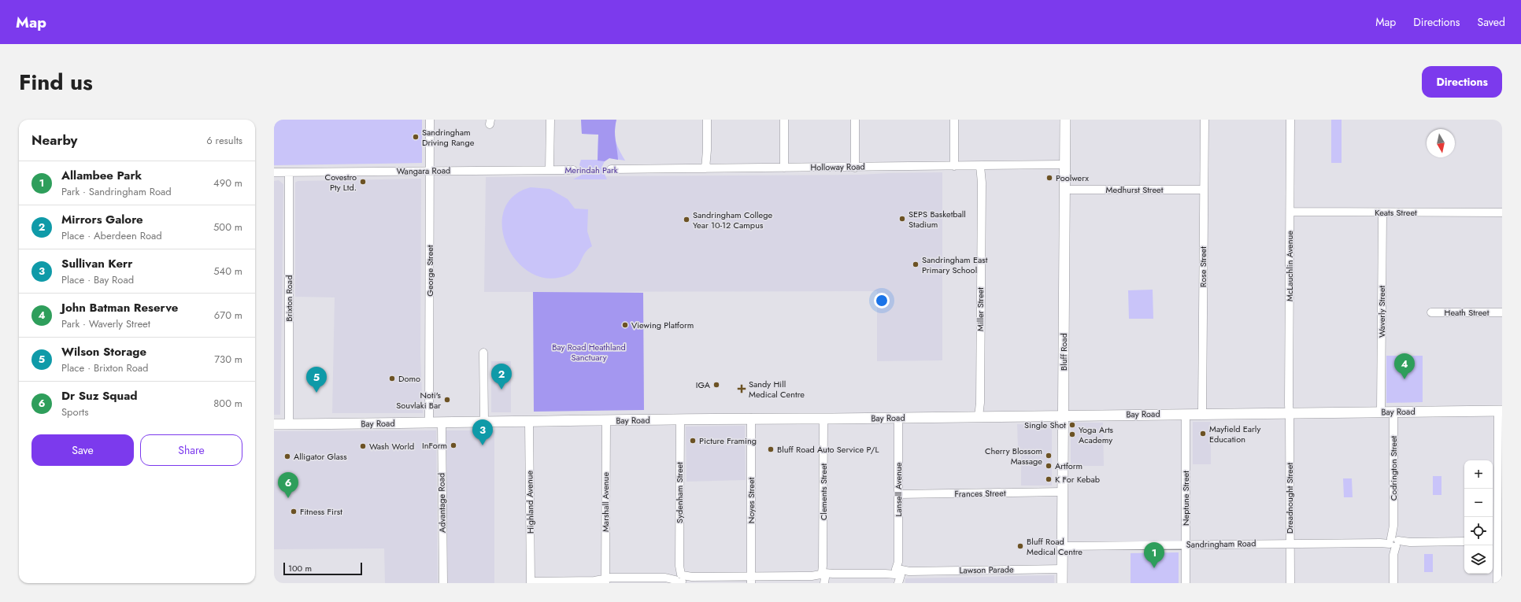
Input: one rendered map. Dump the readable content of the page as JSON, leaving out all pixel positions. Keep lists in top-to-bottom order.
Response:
{
  "streets": {
    "main road": ["Bluff Road", "Bay Road"],
    "street": [
      "Holloway Road",
      "Wangara Road",
      "Medhurst Street",
      "Keats Street",
      "McLauchlin Avenue",
      "Rose Street",
      "George Street",
      "Brixton Road",
      "Miller Street",
      "Waverly Street",
      "Heath Street",
      "Codrington Street",
      "Lansell Avenue",
      "Clements Street",
      "Sydenham Street",
      "Frances Street",
      "Neptune Street",
      "Dreadnought Street",
      "Noyes Street",
      "Highland Avenue",
      "Marshall Avenue",
      "Advantage Road",
      "Sandringham Road",
      "Lawson Parade"
    ]
  },
  "crossings": [
    ["Holloway Road", "Miller Street"],
    ["Holloway Road", "Bluff Road"],
    ["Wangara Road", "George Street"],
    ["Wangara Road", "Brixton Road"],
    ["Medhurst Street", "Rose Street"],
    ["Medhurst Street", "Bluff Road"],
    ["Keats Street", "McLauchlin Avenue"],
    ["Keats Street", "Waverly Street"],
    ["McLauchlin Avenue", "Bay Road"],
    ["McLauchlin Avenue", "Dreadnought Street"],
    ["Rose Street", "Bay Road"],
    ["George Street", "Bay Road"],
    ["Brixton Road", "Bay Road"],
    ["Miller Street", "Bay Road"],
    ["Waverly Street", "Bay Road"],
    ["Bluff Road", "Bay Road"],
    ["Bluff Road", "Frances Street"],
    ["Bluff Road", "Sandringham Road"],
    ["Bluff Road", "Lawson Parade"],
    ["Bay Road", "Codrington Street"],
    ["Bay Road", "Lansell Avenue"],
    ["Bay Road", "Clements Street"],
    ["Bay Road", "Sydenham Street"],
    ["Bay Road", "Neptune Street"],
    ["Bay Road", "Dreadnought Street"],
    ["Bay Road", "Noyes Street"],
    ["Bay Road", "Highland Avenue"],
    ["Bay Road", "Marshall Avenue"],
    ["Bay Road", "Advantage Road"],
    ["Codrington Street", "Sandringham Road"],
    ["Lansell Avenue", "Frances Street"],
    ["Lansell Avenue", "Lawson Parade"],
    ["Clements Street", "Lawson Parade"],
    ["Sydenham Street", "Lawson Parade"],
    ["Neptune Street", "Sandringham Road"],
    ["Dreadnought Street", "Sandringham Road"],
    ["Noyes Street", "Lawson Parade"],
    ["Highland Avenue", "Lawson Parade"],
    ["Marshall Avenue", "Lawson Parade"]
  ],
  "parks": ["Merindah Park", "Bay Road Heathland Sanctuary"],
  "places": {
    "other": [
      "Sandringham Driving Range",
      "Poolwerx",
      "Covestro Pty Ltd.",
      "SEPS Basketball Stadium",
      "Sandringham College Year 10-12 Campus",
      "Sandringham East Primary School",
      "Viewing Platform",
      "Domo",
      "IGA",
      "Noti's Souvlaki Bar",
      "Single Shot",
      "Mayfield Early Education",
      "Yoga Arts Academy",
      "Picture Framing",
      "InForm",
      "Wash World",
      "Bluff Road Auto Service P/L",
      "Cherry Blossom Massage",
      "Alligator Glass",
      "Artform",
      "K For Kebab",
      "Fitness First",
      "Bluff Road Medical Centre"
    ],
    "health": ["Sandy Hill Medical Centre"]
  },
  "scale_bar": "100 m",
  "north": "bottom",
  "page": {
    "header": "Map",
    "nav": ["Map", "Directions", "Saved"],
    "title": "Find us",
    "buttons": [
      "Directions",
      ["Save", "Share"]
    ],
    "heading": ["Nearby", "6 results"],
    "list": [
      {
        "mark": "1",
        "name": "Allambee Park",
        "note": "Park · Sandringham Road",
        "value": "490 m"
      },
      {
        "mark": "2",
        "name": "Mirrors Galore",
        "note": "Place · Aberdeen Road",
        "value": "500 m"
      },
      {
        "mark": "3",
        "name": "Sullivan Kerr",
        "note": "Place · Bay Road",
        "value": "540 m"
      },
      {
        "mark": "4",
        "name": "John Batman Reserve",
        "note": "Park · Waverly Street",
        "value": "670 m"
      },
      {
        "mark": "5",
        "name": "Wilson Storage",
        "note": "Place · Brixton Road",
        "value": "730 m"
      },
      {
        "mark": "6",
        "name": "Dr Suz Squad",
        "note": "Sports",
        "value": "800 m"
      }
    ],
    "pins": [
      "4",
      "2",
      "5",
      "3",
      "6",
      "1"
    ],
    "map_buttons": ["+", "−"],
    "scale": "100 m"
  }
}
